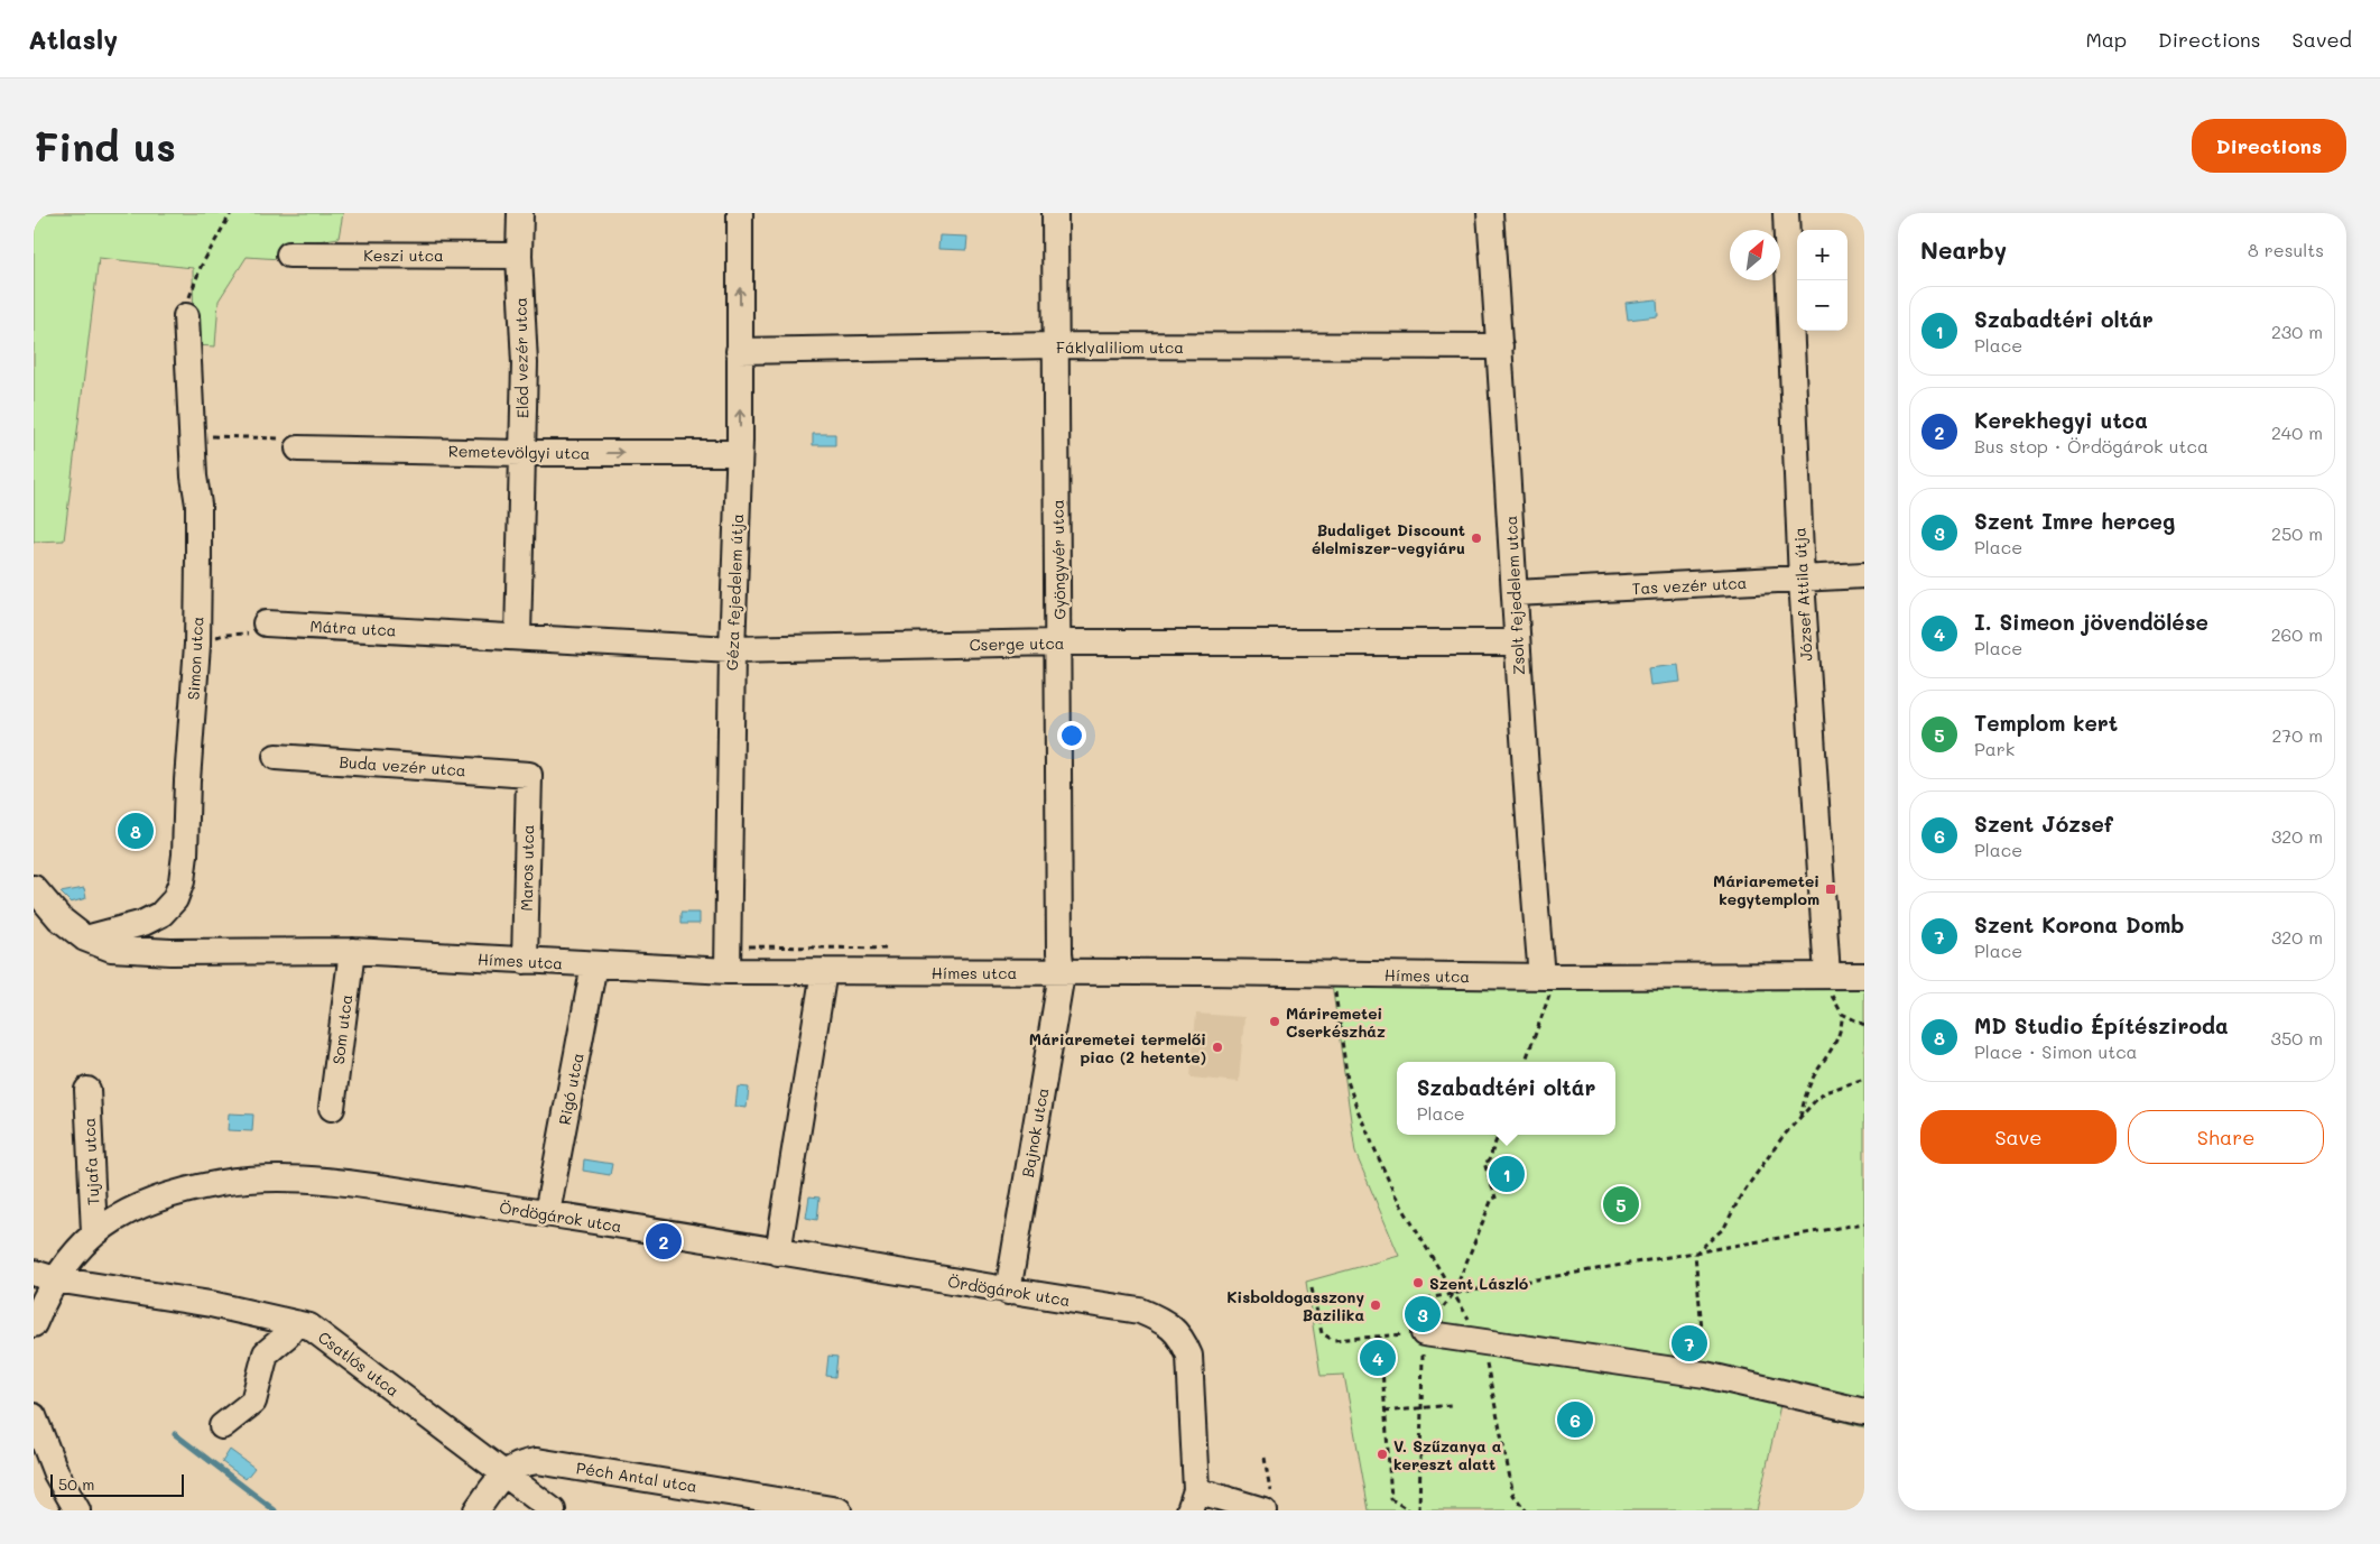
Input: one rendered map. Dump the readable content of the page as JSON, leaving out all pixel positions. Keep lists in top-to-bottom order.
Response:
{
  "streets": {
    "street": [
      "Keszi utca",
      "Fáklyaliliom utca",
      "Előd vezér utca",
      "Remetevölgyi utca",
      "Gyöngyvér utca",
      "Tas vezér utca",
      "Géza fejedelem útja",
      "József Attila útja",
      "Zsolt fejedelem utca",
      "Mátra utca",
      "Cserge utca",
      "Simon utca",
      "Buda vezér utca",
      "Maros utca",
      "Hímes utca",
      "Som utca",
      "Rigó utca",
      "Bajnok utca",
      "Tujafa utca",
      "Ördögárok utca",
      "Csatlós utca",
      "Péch Antal utca"
    ]
  },
  "crossings": [
    ["Keszi utca", "Előd vezér utca"],
    ["Fáklyaliliom utca", "Gyöngyvér utca"],
    ["Fáklyaliliom utca", "Géza fejedelem útja"],
    ["Fáklyaliliom utca", "Zsolt fejedelem utca"],
    ["Előd vezér utca", "Remetevölgyi utca"],
    ["Előd vezér utca", "Mátra utca"],
    ["Előd vezér utca", "Cserge utca"],
    ["Remetevölgyi utca", "Géza fejedelem útja"],
    ["Gyöngyvér utca", "Cserge utca"],
    ["Gyöngyvér utca", "Hímes utca"],
    ["Gyöngyvér utca", "Bajnok utca"],
    ["Tas vezér utca", "József Attila útja"],
    ["Tas vezér utca", "Zsolt fejedelem utca"],
    ["Géza fejedelem útja", "Cserge utca"],
    ["Géza fejedelem útja", "Hímes utca"],
    ["József Attila útja", "Hímes utca"],
    ["Zsolt fejedelem utca", "Cserge utca"],
    ["Zsolt fejedelem utca", "Hímes utca"],
    ["Mátra utca", "Cserge utca"],
    ["Simon utca", "Hímes utca"],
    ["Buda vezér utca", "Maros utca"],
    ["Maros utca", "Hímes utca"],
    ["Hímes utca", "Som utca"],
    ["Hímes utca", "Rigó utca"],
    ["Hímes utca", "Bajnok utca"],
    ["Rigó utca", "Ördögárok utca"],
    ["Bajnok utca", "Ördögárok utca"],
    ["Tujafa utca", "Ördögárok utca"],
    ["Ördögárok utca", "Csatlós utca"],
    ["Csatlós utca", "Péch Antal utca"]
  ],
  "one_way": ["Remetevölgyi utca"],
  "places": {
    "other": [
      "Budaliget Discount élelmiszer-vegyiáru",
      "Máriremetei Cserkészház",
      "Máriaremetei termelői piac (2 hetente)",
      "Szent László",
      "Kisboldogasszony Bazilika",
      "V. Szűzanya a kereszt alatt"
    ],
    "transit": ["Máriaremetei kegytemplom"]
  },
  "scale_bar": "50 m",
  "north": "top right",
  "page": {
    "header": "Atlasly",
    "nav": ["Map", "Directions", "Saved"],
    "buttons": [
      "Directions",
      ["Save", "Share"]
    ],
    "title": "Find us",
    "heading": ["Nearby", "8 results"],
    "map_buttons": ["+", "−"],
    "list": [
      {
        "mark": "1",
        "name": "Szabadtéri oltár",
        "note": "Place",
        "value": "230 m"
      },
      {
        "mark": "2",
        "name": "Kerekhegyi utca",
        "note": "Bus stop · Ördögárok utca",
        "value": "240 m"
      },
      {
        "mark": "3",
        "name": "Szent Imre herceg",
        "note": "Place",
        "value": "250 m"
      },
      {
        "mark": "4",
        "name": "I. Simeon jövendölése",
        "note": "Place",
        "value": "260 m"
      },
      {
        "mark": "5",
        "name": "Templom kert",
        "note": "Park",
        "value": "270 m"
      },
      {
        "mark": "6",
        "name": "Szent József",
        "note": "Place",
        "value": "320 m"
      },
      {
        "mark": "7",
        "name": "Szent Korona Domb",
        "note": "Place",
        "value": "320 m"
      },
      {
        "mark": "8",
        "name": "MD Studio Építésziroda",
        "note": "Place · Simon utca",
        "value": "350 m"
      }
    ],
    "pins": [
      "8",
      "1",
      "5",
      "2",
      "3",
      "7",
      "4",
      "6"
    ],
    "popup": ["Szabadtéri oltár", "Place"],
    "scale": "50 m"
  }
}
